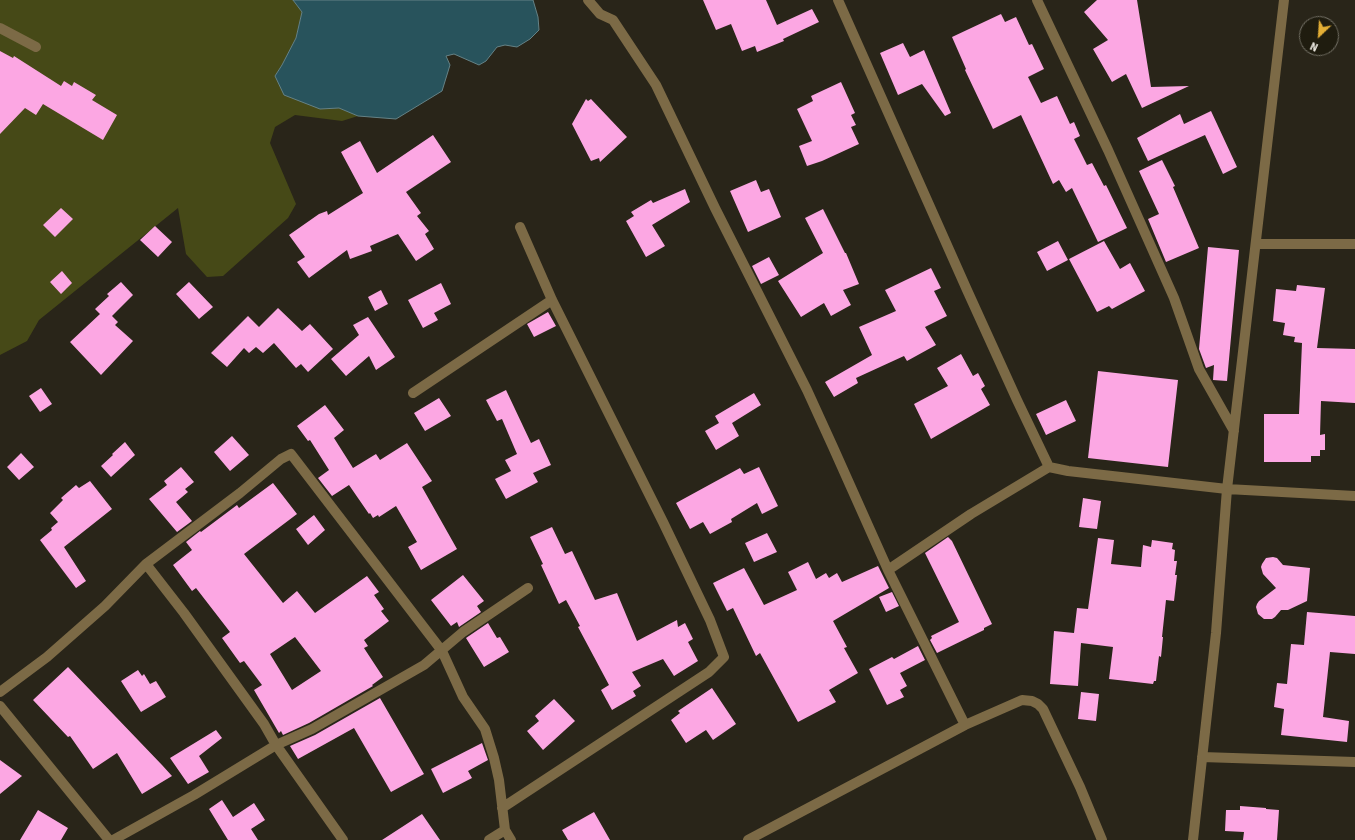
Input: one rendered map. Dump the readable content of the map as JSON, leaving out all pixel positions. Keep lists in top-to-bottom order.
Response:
{
  "north": "bottom left"
}
